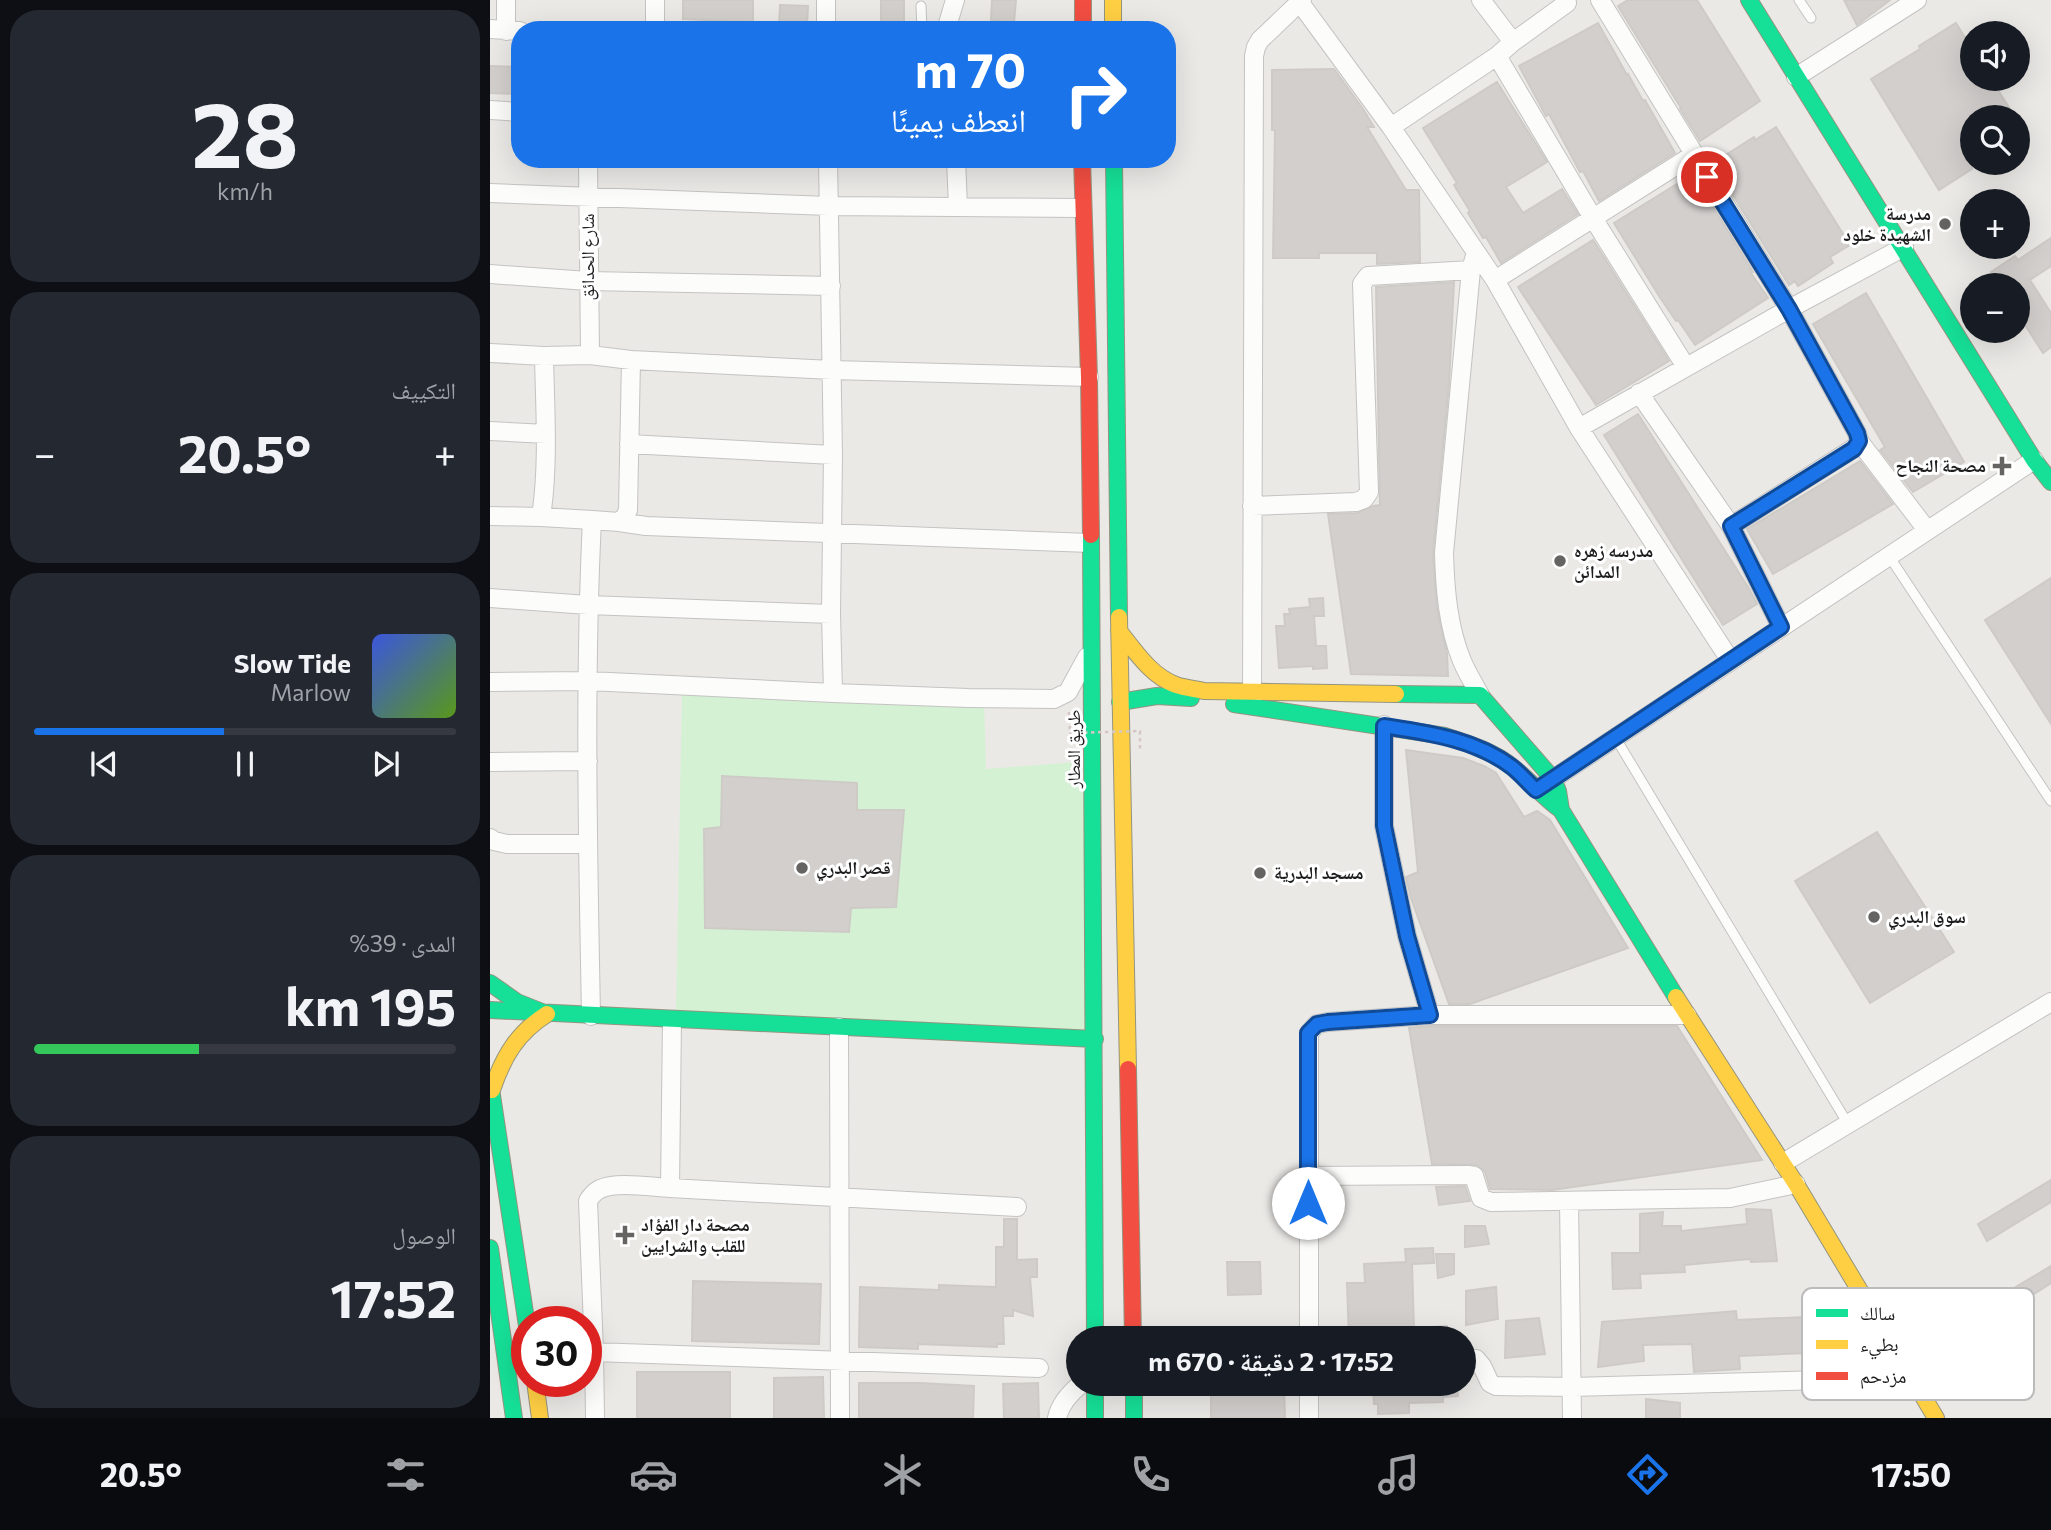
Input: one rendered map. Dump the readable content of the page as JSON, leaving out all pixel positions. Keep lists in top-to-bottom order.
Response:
{
  "streets": {
    "main road": ["طريق المطار"],
    "street": ["شارع الحدائق"]
  },
  "places": {
    "other": [
      "مدرسة الشهيدة خلود",
      "مدرسه زهره المدائن",
      "قصر البدري",
      "مسجد البدرية",
      "سوق البدري"
    ],
    "health": ["مصحة النجاح", "مصحة دار الفؤاد للقلب والشرايين"]
  },
  "legend": ["سالك", "بطيء", "مزدحم"],
  "page": {
    "tile": [
      ["28", "km/h"],
      "التكييف",
      ["المدى · 39%", "195 km"],
      ["الوصول", "17:52"]
    ],
    "map_buttons": ["+", "−"],
    "turn": ["70 m", "انعطف يمينًا"],
    "heat": ["−", "20.5°", "+"],
    "song": ["Slow Tide", "Marlow"],
    "limit": "30",
    "trip": "17:52 · 2 دقيقة · 670 m",
    "tabs": ["17:50", "20.5°"]
  }
}
